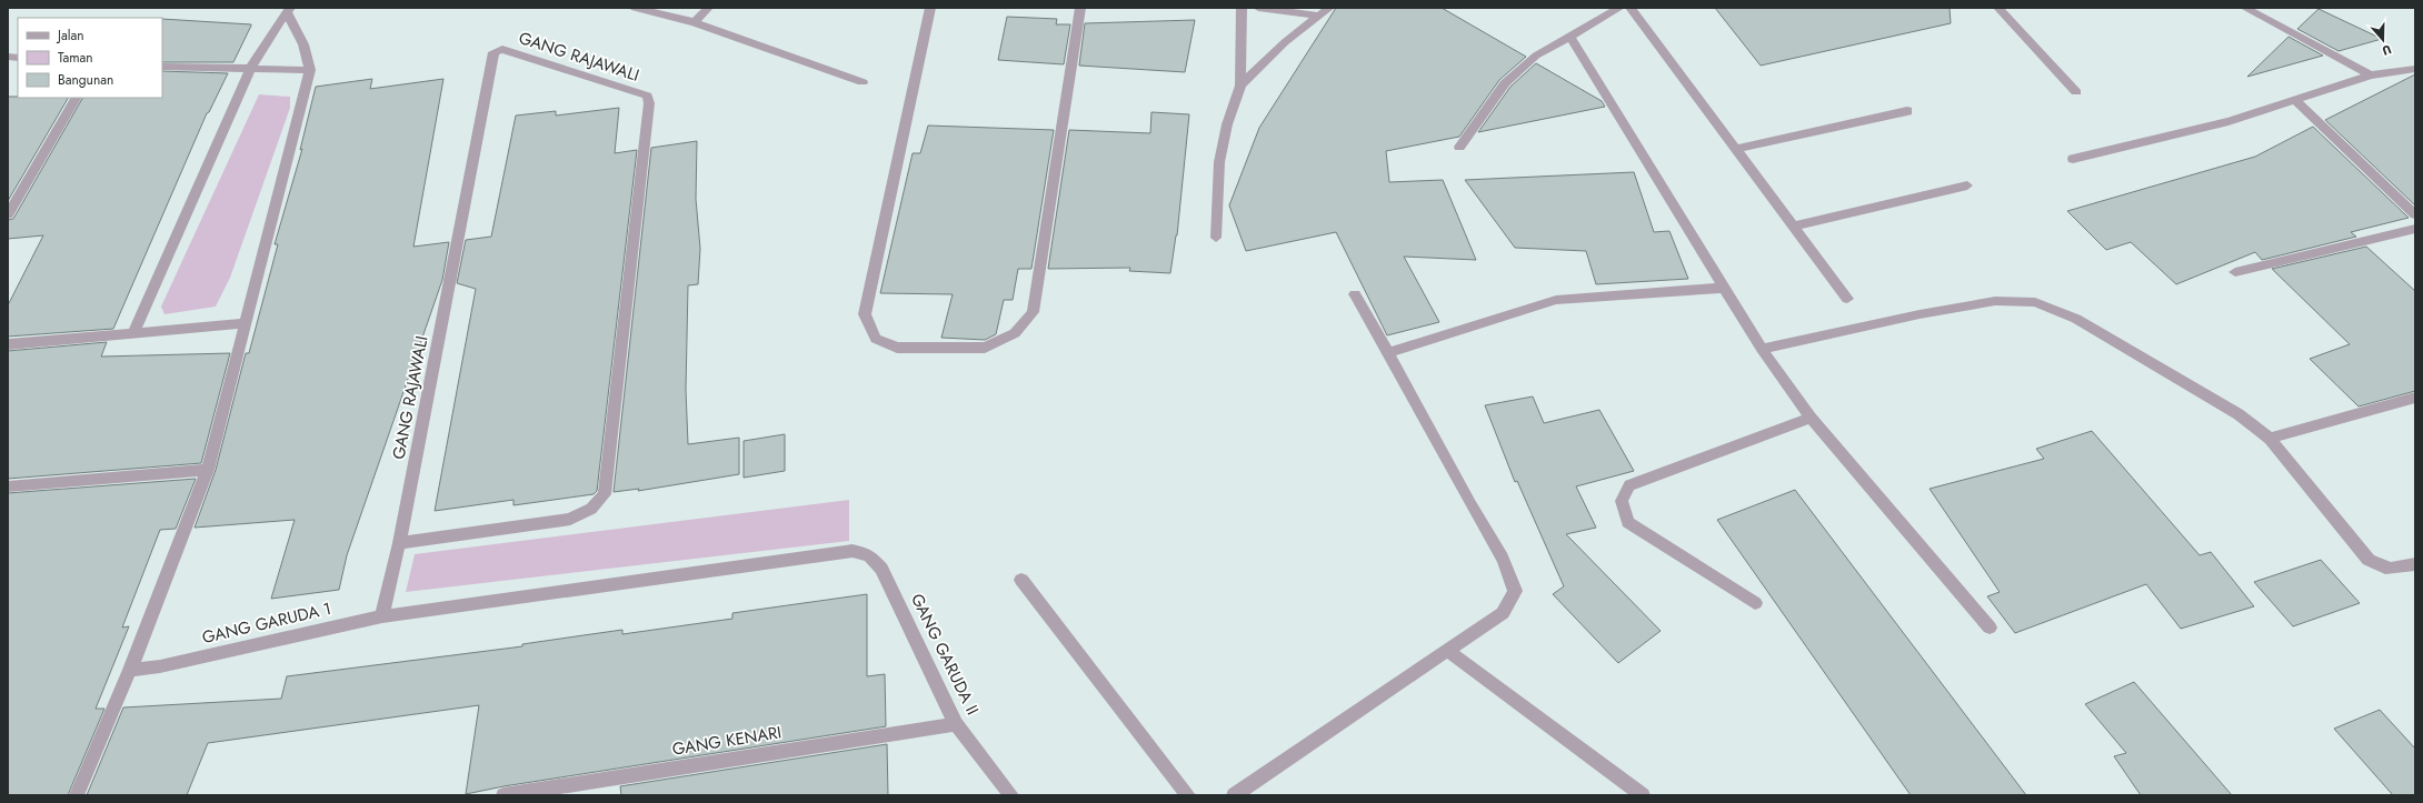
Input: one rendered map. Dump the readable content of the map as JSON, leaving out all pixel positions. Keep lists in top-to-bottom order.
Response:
{
  "streets": {
    "street": [
      "GANG RAJAWALI",
      "GANG GARUDA 1",
      "GANG GARUDA II",
      "GANG KENARI"
    ]
  },
  "crossings": [
    ["GANG GARUDA 1", "GANG GARUDA II"],
    ["GANG GARUDA II", "GANG KENARI"]
  ],
  "legend": ["Jalan", "Taman", "Bangunan"],
  "north": "bottom"
}
